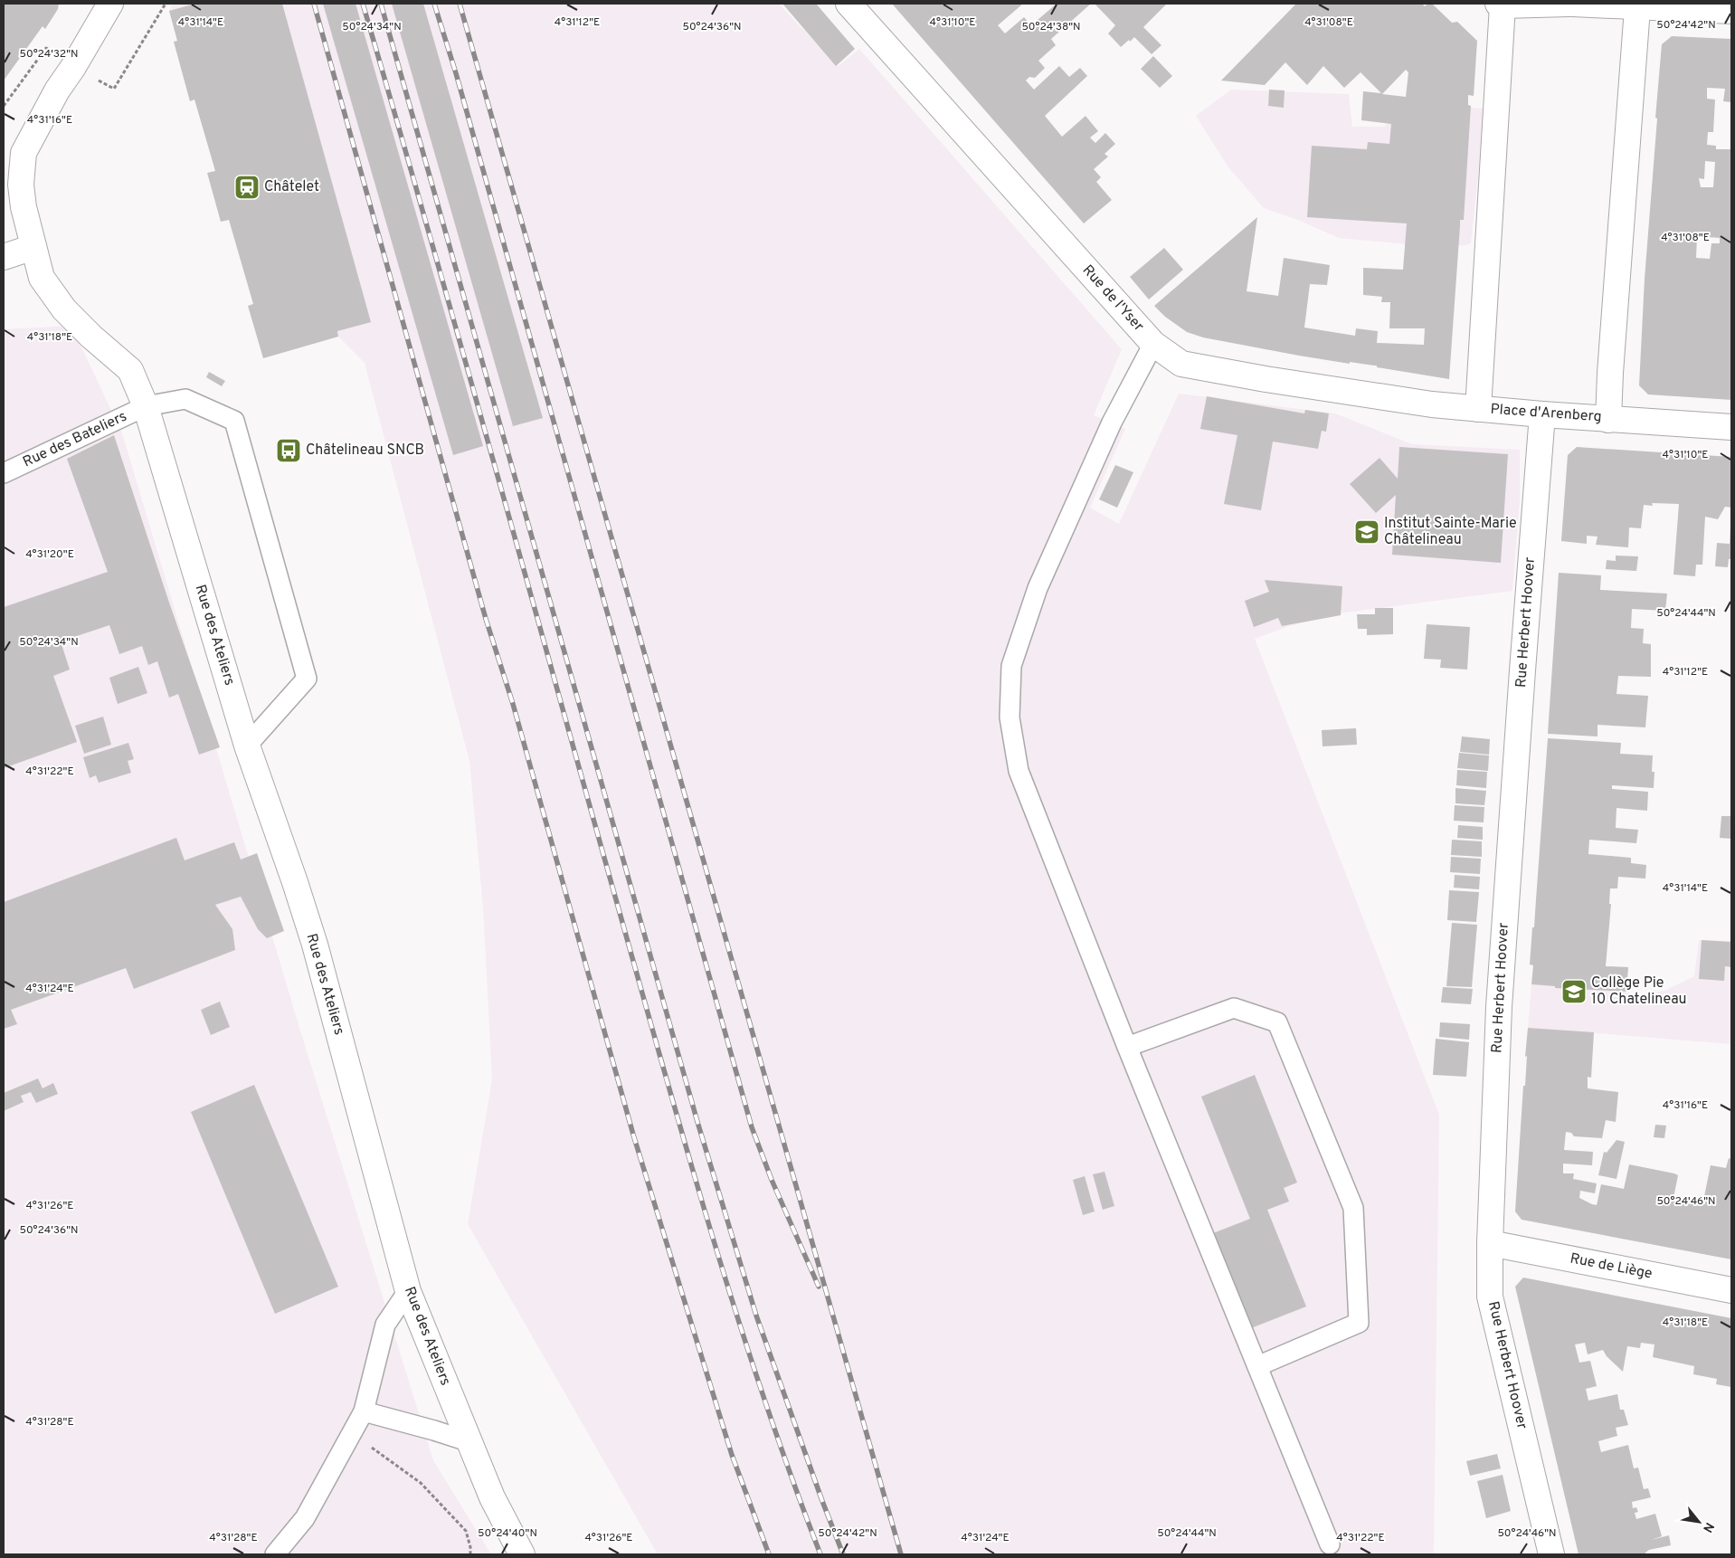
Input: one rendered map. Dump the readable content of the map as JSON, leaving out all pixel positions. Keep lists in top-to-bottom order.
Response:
{
  "streets": {
    "street": [
      "Rue de l'Yser",
      "Place d'Arenberg",
      "Rue Herbert Hoover",
      "Rue des Ateliers",
      "Rue de Liège"
    ],
    "lane": ["Rue des Bateliers"]
  },
  "crossings": [
    ["Rue de l'Yser", "Place d'Arenberg"],
    ["Place d'Arenberg", "Rue Herbert Hoover"],
    ["Rue des Bateliers", "Rue des Ateliers"],
    ["Rue Herbert Hoover", "Rue de Liège"]
  ],
  "places": {
    "station": ["Châtelet"],
    "bus stop": ["Châtelineau SNCB"],
    "school or university": ["Institut Sainte-Marie Châtelineau", "Collège Pie 10 Chatelineau"]
  },
  "north": "bottom right",
  "coordinates": [
    "4°31'08\"E",
    "4°31'14\"E",
    "4°31'12\"E",
    "4°31'10\"E",
    "50°24'42\"N",
    "50°24'34\"N",
    "50°24'36\"N",
    "50°24'38\"N",
    "50°24'32\"N",
    "4°31'16\"E",
    "4°31'18\"E",
    "4°31'20\"E",
    "50°24'44\"N",
    "4°31'22\"E",
    "4°31'24\"E",
    "50°24'46\"N",
    "4°31'26\"E",
    "4°31'28\"E",
    "50°24'40\"N"
  ]
}
